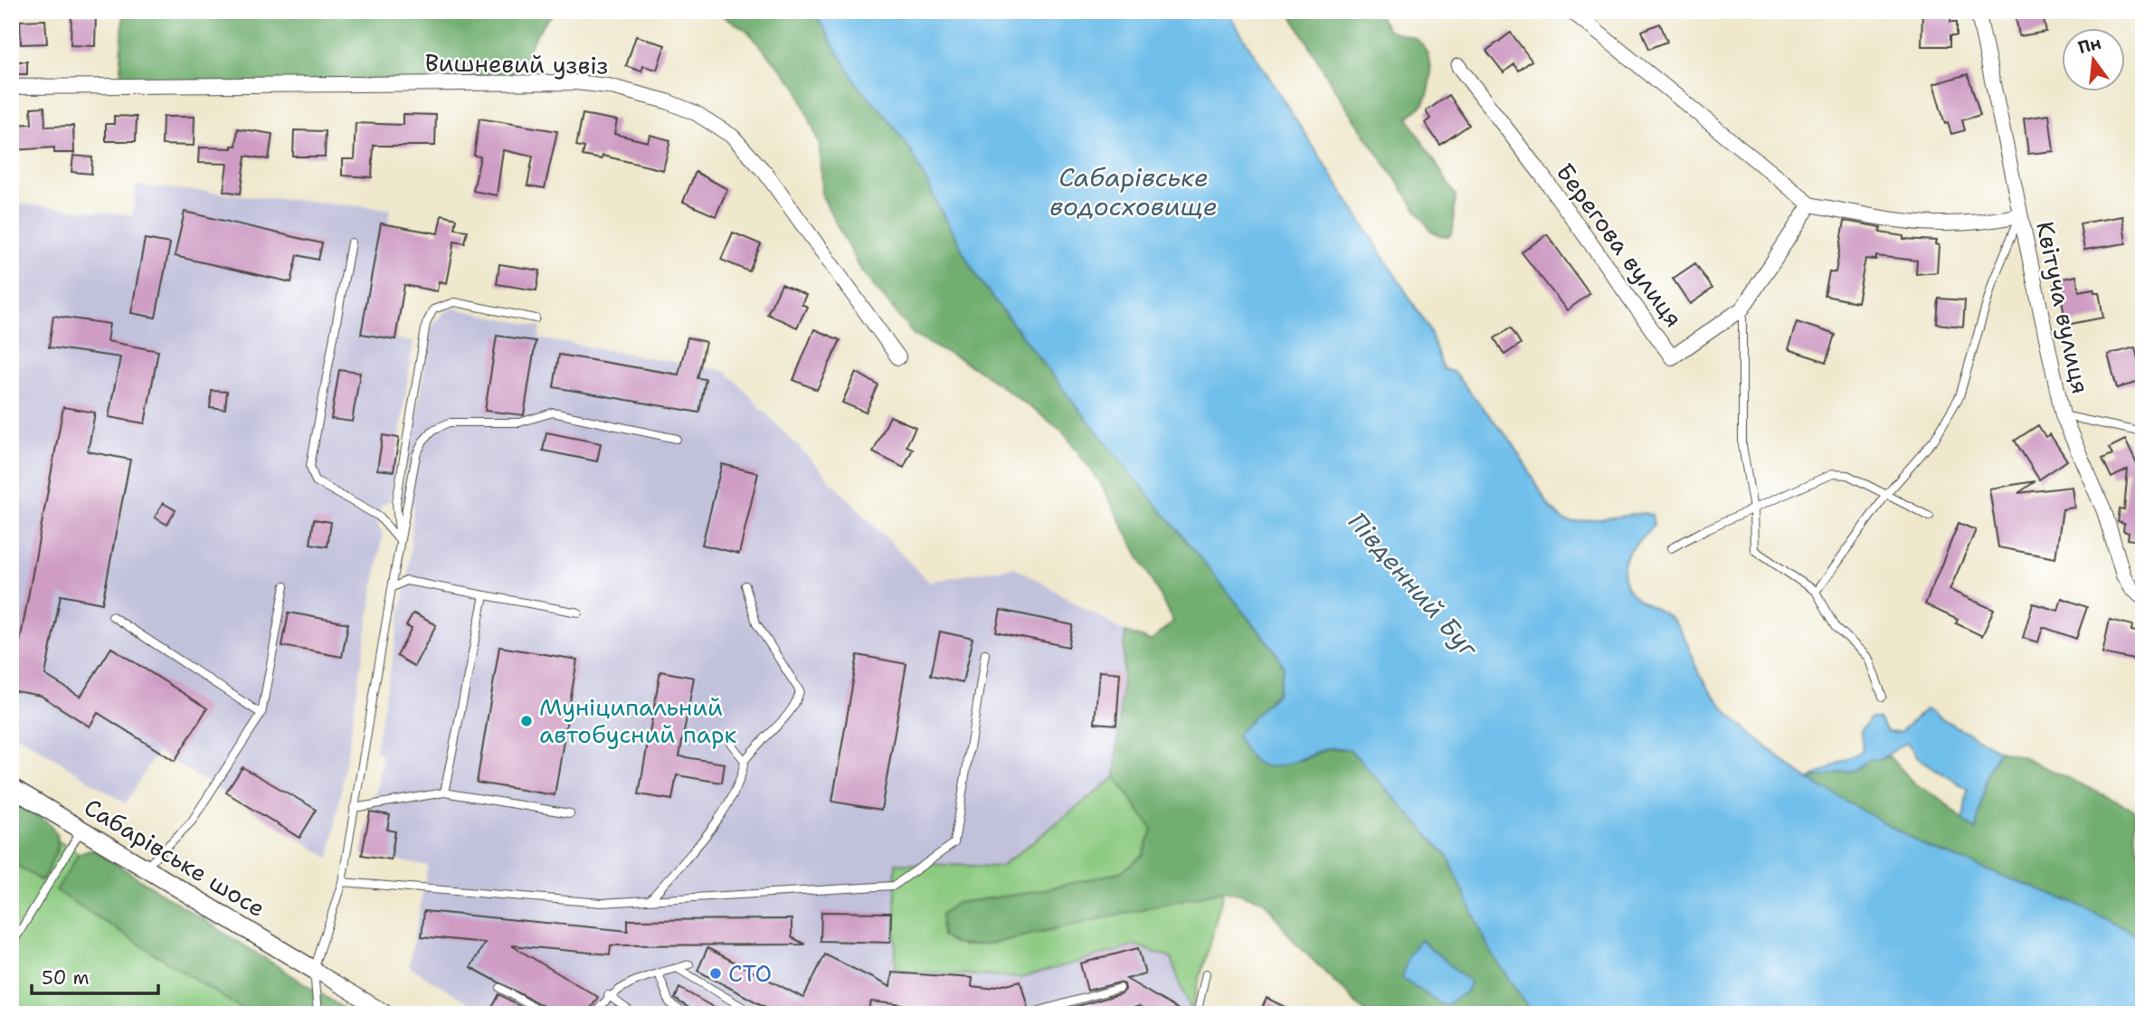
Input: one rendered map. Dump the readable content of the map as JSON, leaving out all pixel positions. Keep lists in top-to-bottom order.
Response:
{
  "streets": {
    "street": [
      "Вишневий узвіз",
      "Берегова вулиця",
      "Квітуча вулиця",
      "Сабарівське шосе"
    ]
  },
  "water": ["Сабарівське водосховище", "Південний Буг"],
  "places": ["Муніципальний автобусний парк", "СТО"],
  "scale_bar": "50 m",
  "north": "top"
}
